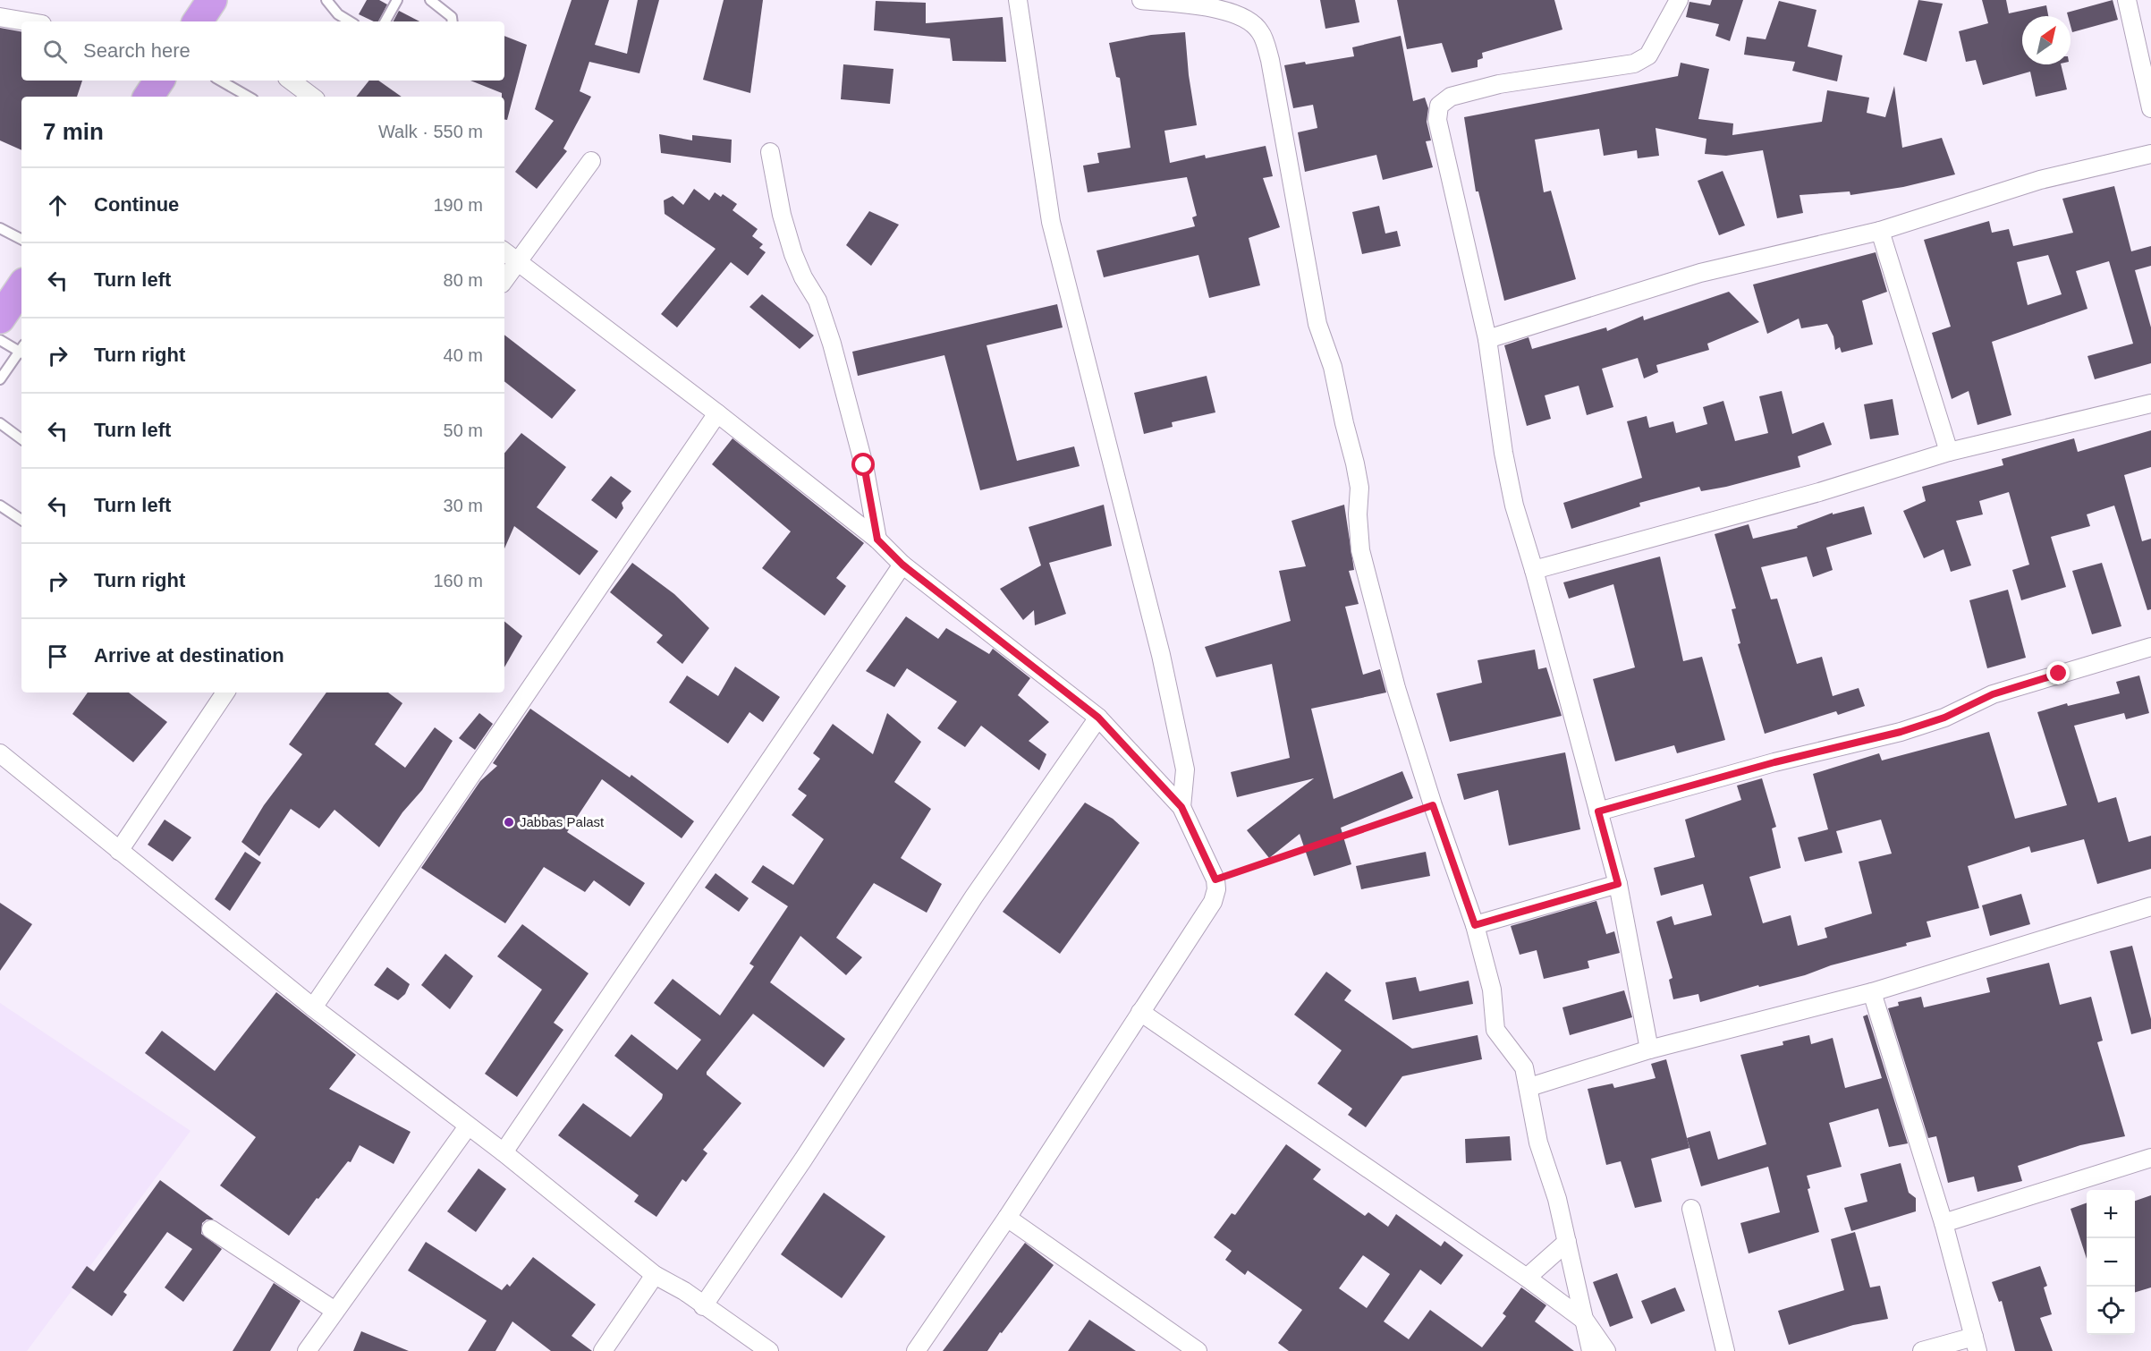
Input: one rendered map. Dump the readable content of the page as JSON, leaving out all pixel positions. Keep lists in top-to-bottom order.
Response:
{
  "places": ["Jabbas Palast"],
  "north": "top right",
  "page": {
    "search": "Search here",
    "heading": ["7 min", "Walk · 550 m"],
    "list": [
      ["Continue", "190 m"],
      ["Turn left", "80 m"],
      ["Turn right", "40 m"],
      ["Turn left", "50 m"],
      ["Turn left", "30 m"],
      ["Turn right", "160 m"],
      "Arrive at destination"
    ],
    "map_buttons": ["+", "−"]
  }
}
